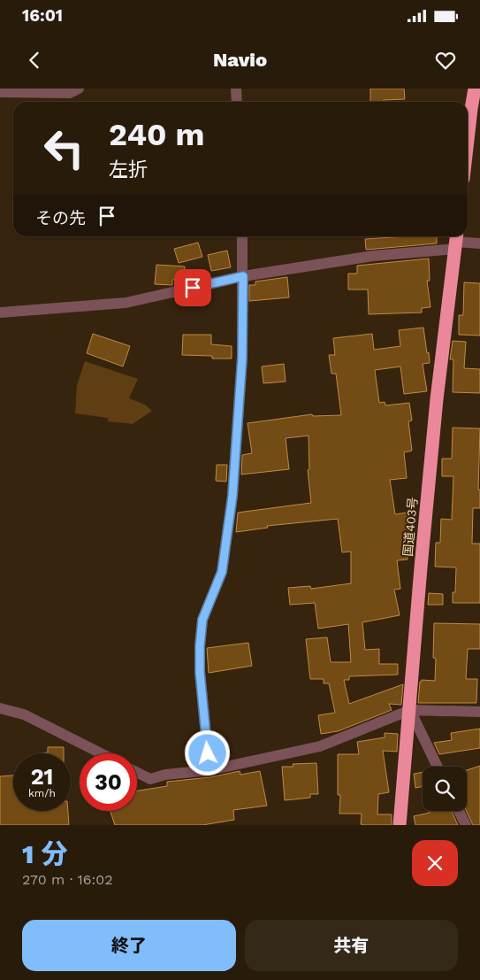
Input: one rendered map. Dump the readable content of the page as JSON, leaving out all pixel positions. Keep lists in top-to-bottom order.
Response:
{
  "streets": {
    "highway": ["国道403号"]
  },
  "page": {
    "status": "16:01",
    "header": "Navio",
    "turn": ["240 m", "左折"],
    "then": "その先",
    "speed": "21 km/h",
    "limit": "30",
    "heading": ["1 分", "270 m · 16:02"],
    "buttons": ["終了", "共有"]
  }
}
